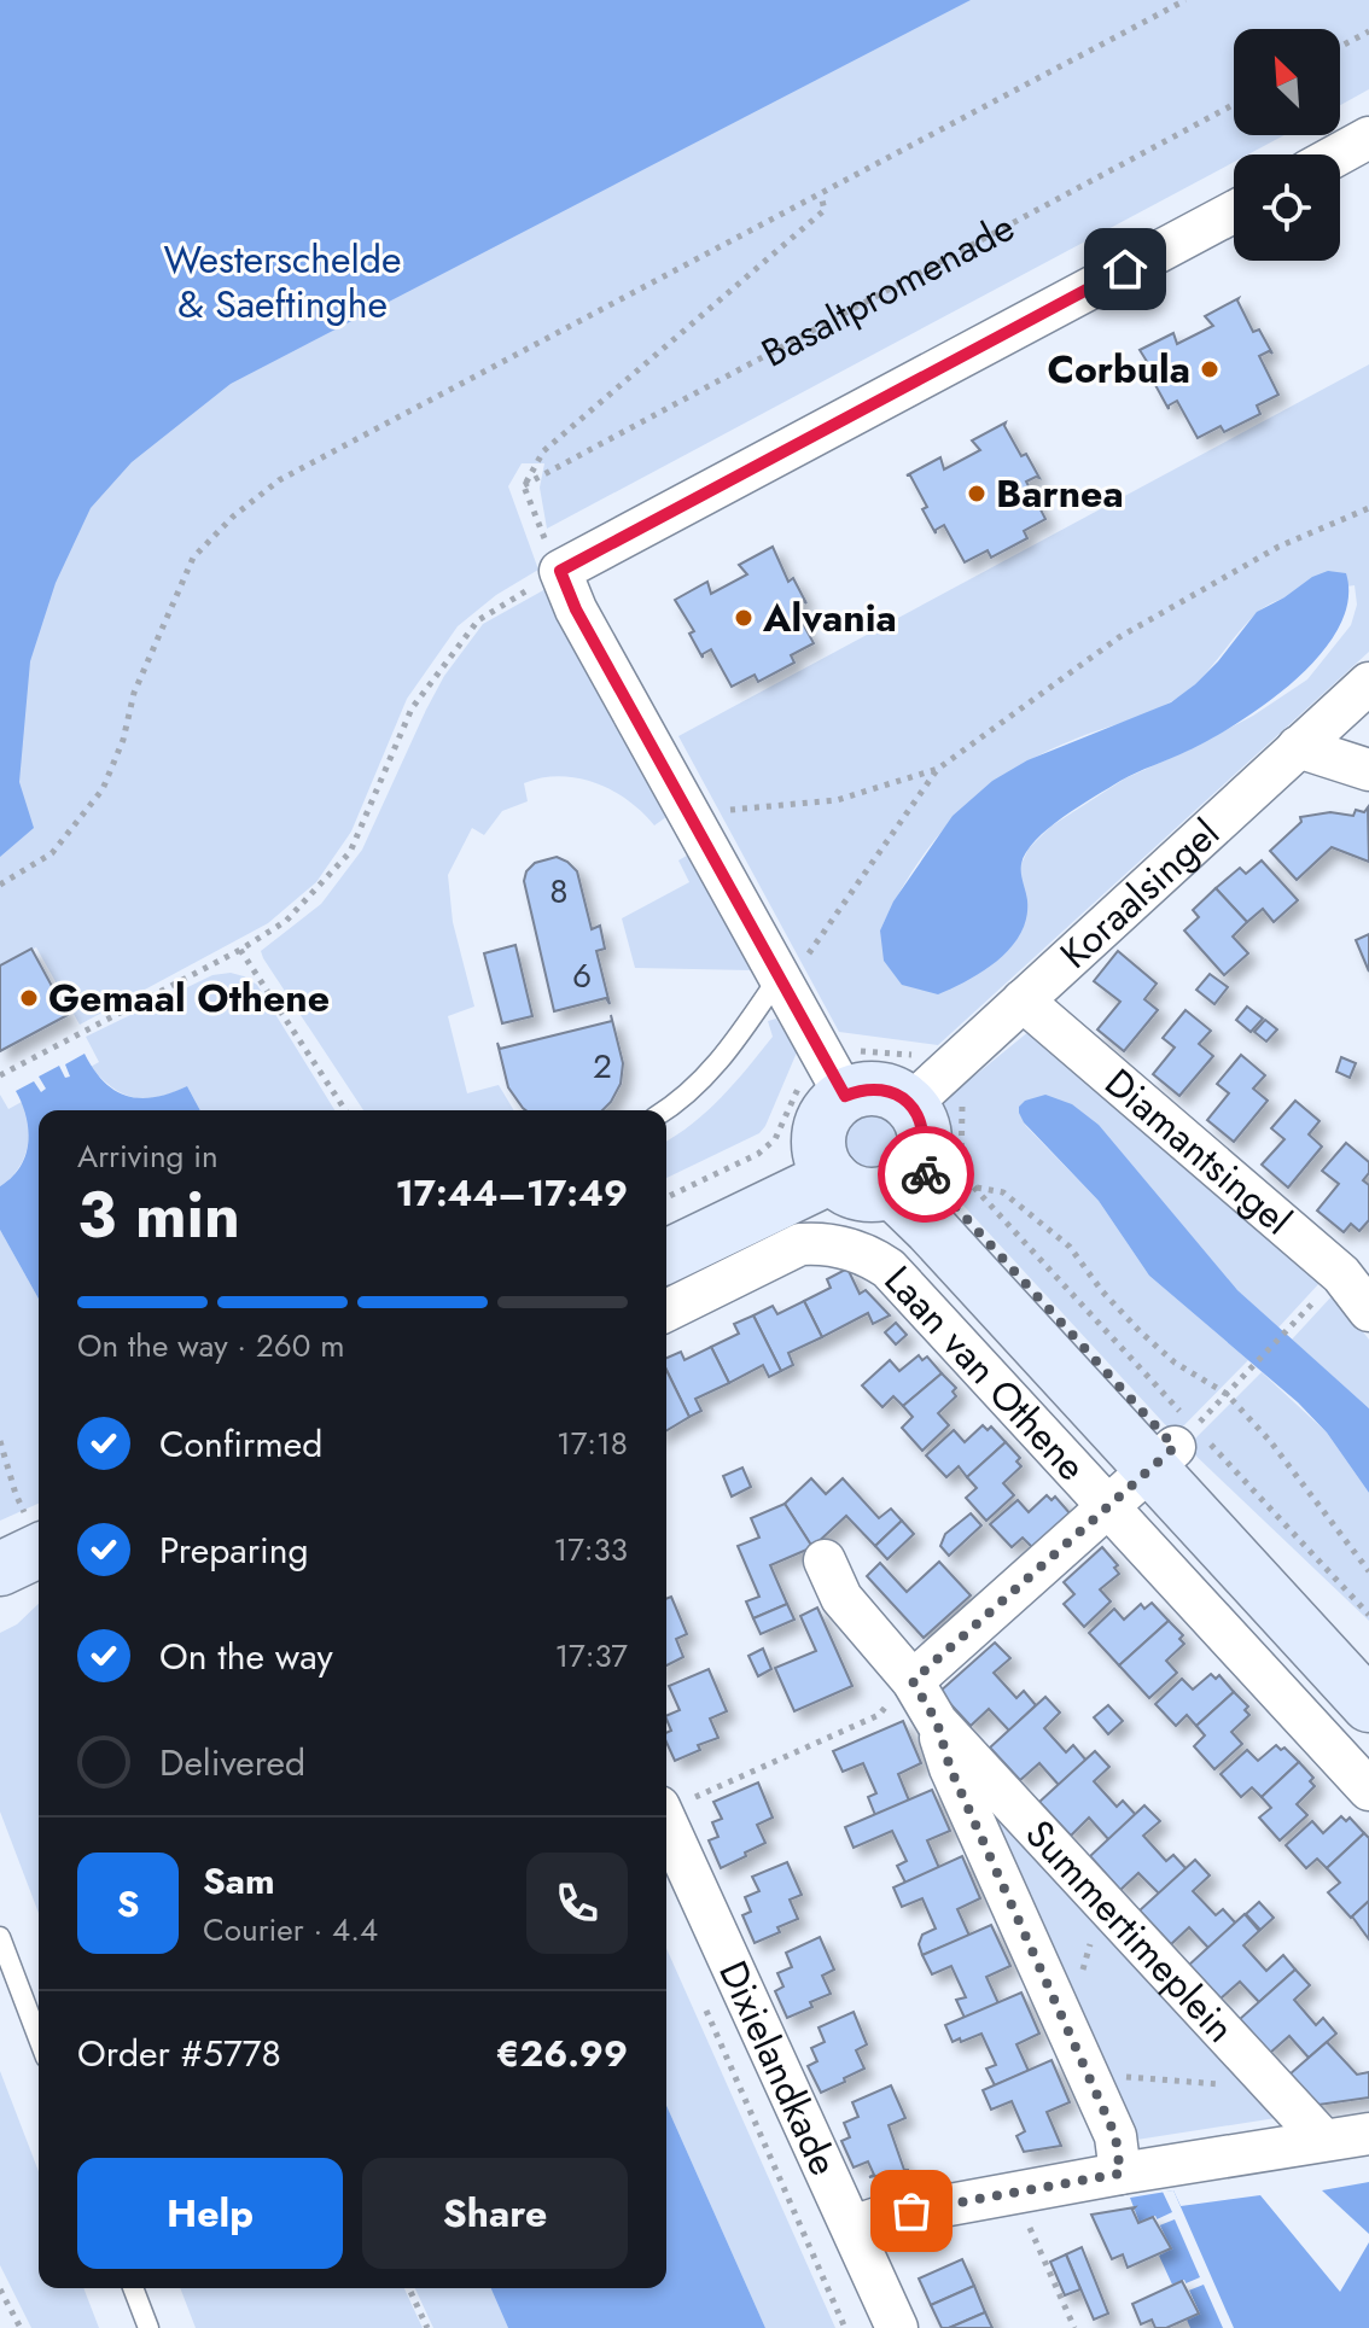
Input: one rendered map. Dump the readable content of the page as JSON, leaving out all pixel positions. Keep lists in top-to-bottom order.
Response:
{
  "streets": {
    "street": [
      "Koraalsingel",
      "Diamantsingel",
      "Laan van Othene",
      "Summertimeplein",
      "Dixielandkade"
    ],
    "path": ["Basaltpromenade"]
  },
  "crossings": [
    ["Koraalsingel", "Diamantsingel"],
    ["Koraalsingel", "Laan van Othene"]
  ],
  "parks": ["Westerschelde & Saeftinghe"],
  "places": [
    "Corbula",
    "Barnea",
    "Alvania",
    "Gemaal Othene"
  ],
  "house_numbers": ["8", "6", "2"],
  "north": "top left",
  "page": {
    "heading": ["3 min", "Arriving in", "17:44–17:49"],
    "panel": [
      "Sam",
      "Courier · 4.4",
      "Order #5778",
      "€26.99"
    ],
    "bar": "On the way · 260 m",
    "list": [
      ["Confirmed", "17:18"],
      ["Preparing", "17:33"],
      ["On the way", "17:37"],
      "Delivered"
    ],
    "round": "S",
    "buttons": ["Help", "Share"]
  }
}
